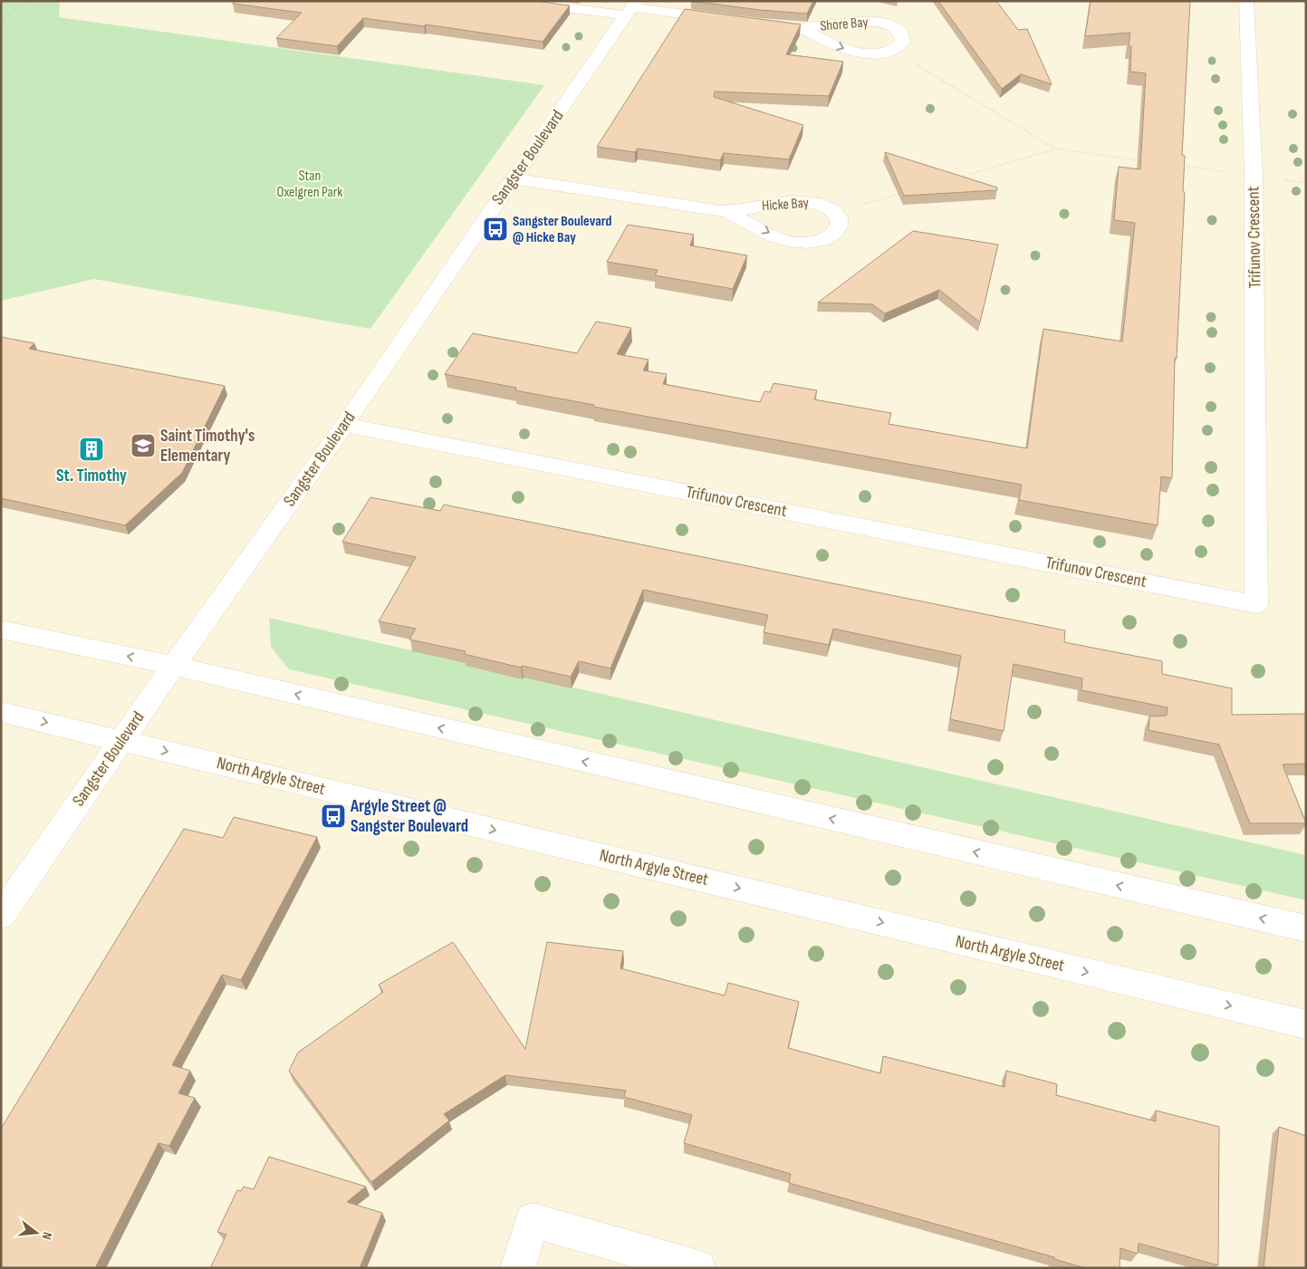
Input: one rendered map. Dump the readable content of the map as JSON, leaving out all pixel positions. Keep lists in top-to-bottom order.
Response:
{
  "streets": {
    "street": [
      "Shore Bay",
      "Sangster Boulevard",
      "Hicke Bay",
      "Trifunov Crescent",
      "North Argyle Street"
    ]
  },
  "crossings": [
    ["Sangster Boulevard", "Hicke Bay"],
    ["Sangster Boulevard", "Trifunov Crescent"],
    ["Sangster Boulevard", "North Argyle Street"]
  ],
  "parks": ["Stan Oxelgren Park"],
  "places": {
    "bus stop": ["Sangster Boulevard @ Hicke Bay", "Argyle Street @ Sangster Boulevard"],
    "school or university": ["Saint Timothy's Elementary"],
    "building": ["St. Timothy"]
  },
  "north": "right"
}
